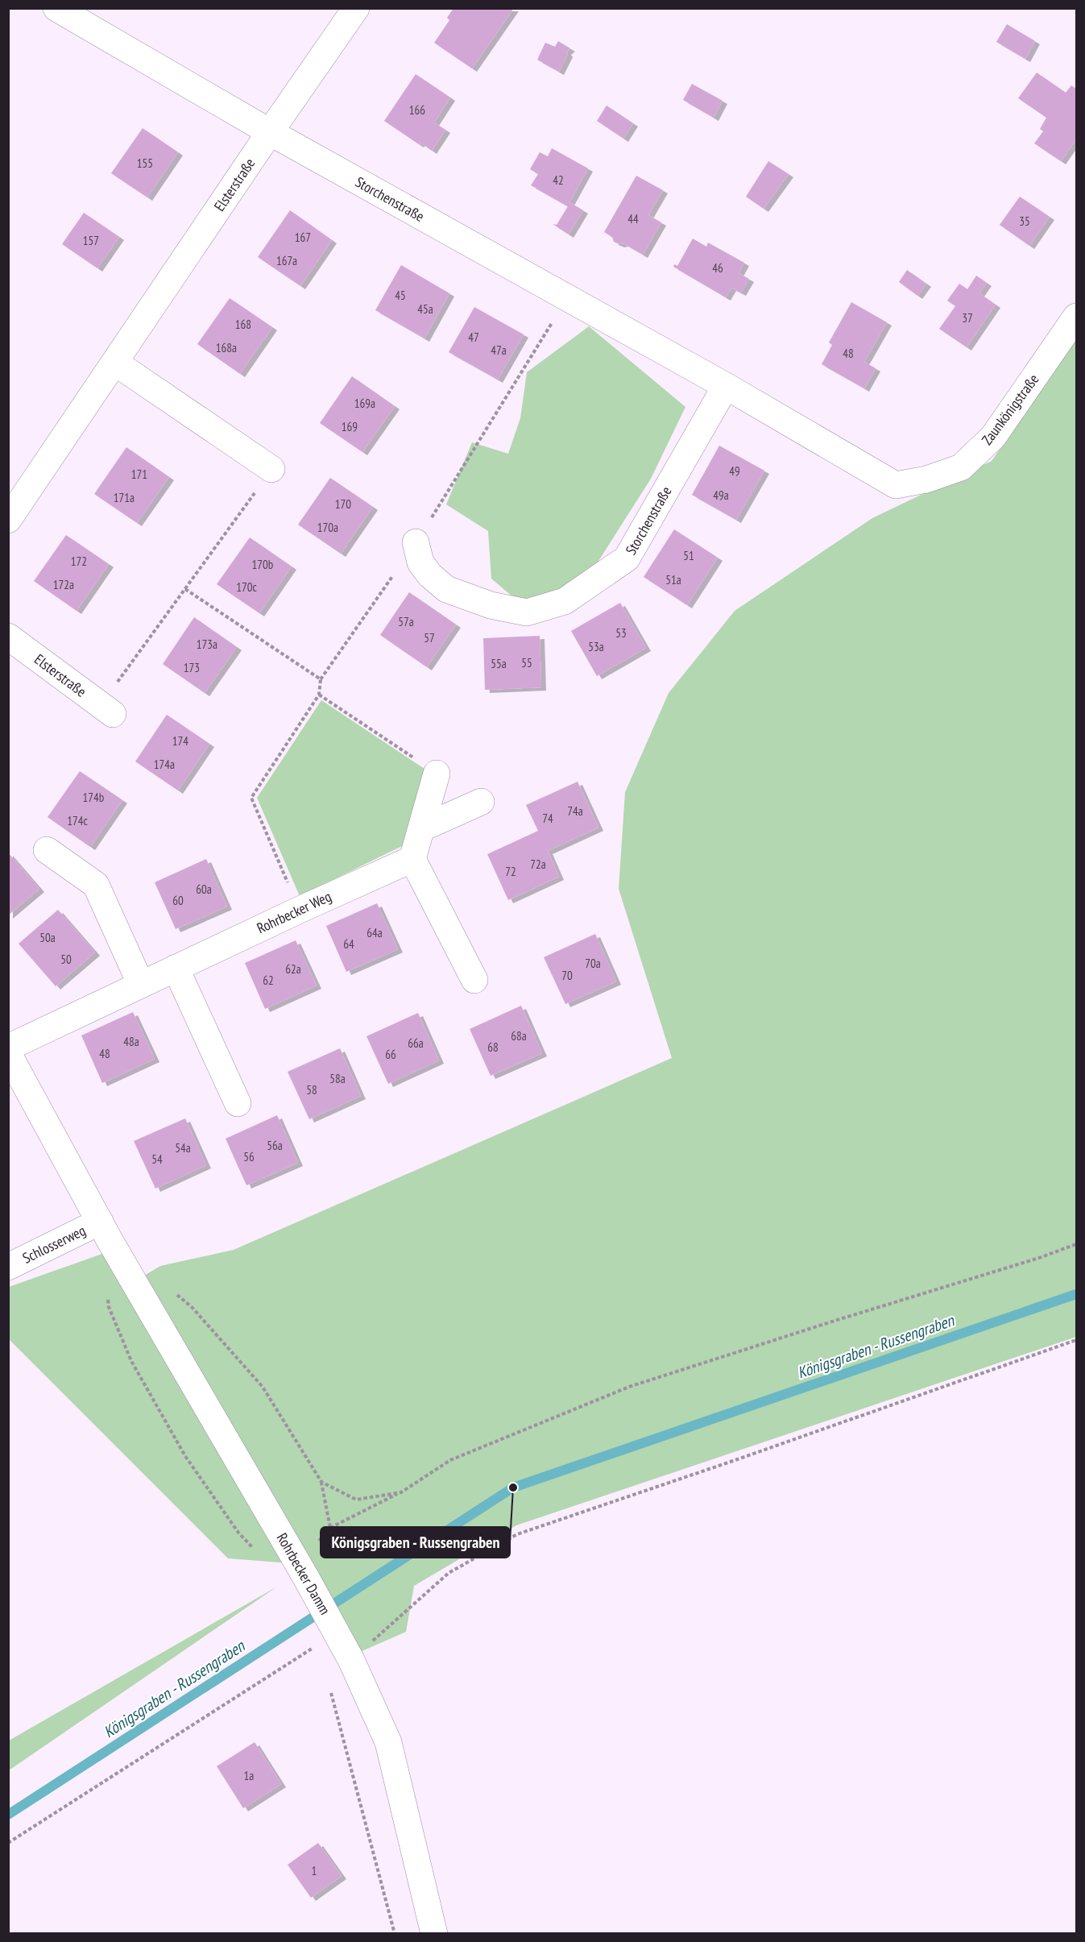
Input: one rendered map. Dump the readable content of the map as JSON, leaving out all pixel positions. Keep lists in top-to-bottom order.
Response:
{
  "streets": {
    "street": [
      "Elsterstraße",
      "Storchenstraße",
      "Zaunkönigstraße",
      "Rohrbecker Weg",
      "Schlosserweg",
      "Rohrbecker Damm"
    ]
  },
  "crossings": [
    ["Elsterstraße", "Storchenstraße"],
    ["Storchenstraße", "Zaunkönigstraße"],
    ["Schlosserweg", "Rohrbecker Damm"]
  ],
  "water": ["Königsgraben - Russengraben"],
  "places": ["Königsgraben - Russengraben"],
  "house_numbers": [
    "166",
    "155",
    "42",
    "44",
    "35",
    "167",
    "157",
    "167a",
    "46",
    "45",
    "45a",
    "37",
    "168",
    "47",
    "168a",
    "47a",
    "48",
    "169a",
    "169",
    "49",
    "171",
    "49a",
    "171a",
    "170",
    "170a",
    "51",
    "172",
    "170b",
    "51a",
    "172a",
    "170c",
    "57a",
    "53",
    "57",
    "173a",
    "53a",
    "55",
    "55a",
    "173",
    "174",
    "174a",
    "174b",
    "74a",
    "74",
    "174c",
    "72a",
    "72",
    "60a",
    "60",
    "64a",
    "50a",
    "64",
    "50",
    "70a",
    "62a",
    "70",
    "62",
    "68a",
    "48a",
    "66a",
    "68",
    "48",
    "66",
    "58a",
    "58",
    "56a",
    "54a",
    "56",
    "54",
    "1a",
    "1"
  ]
}
